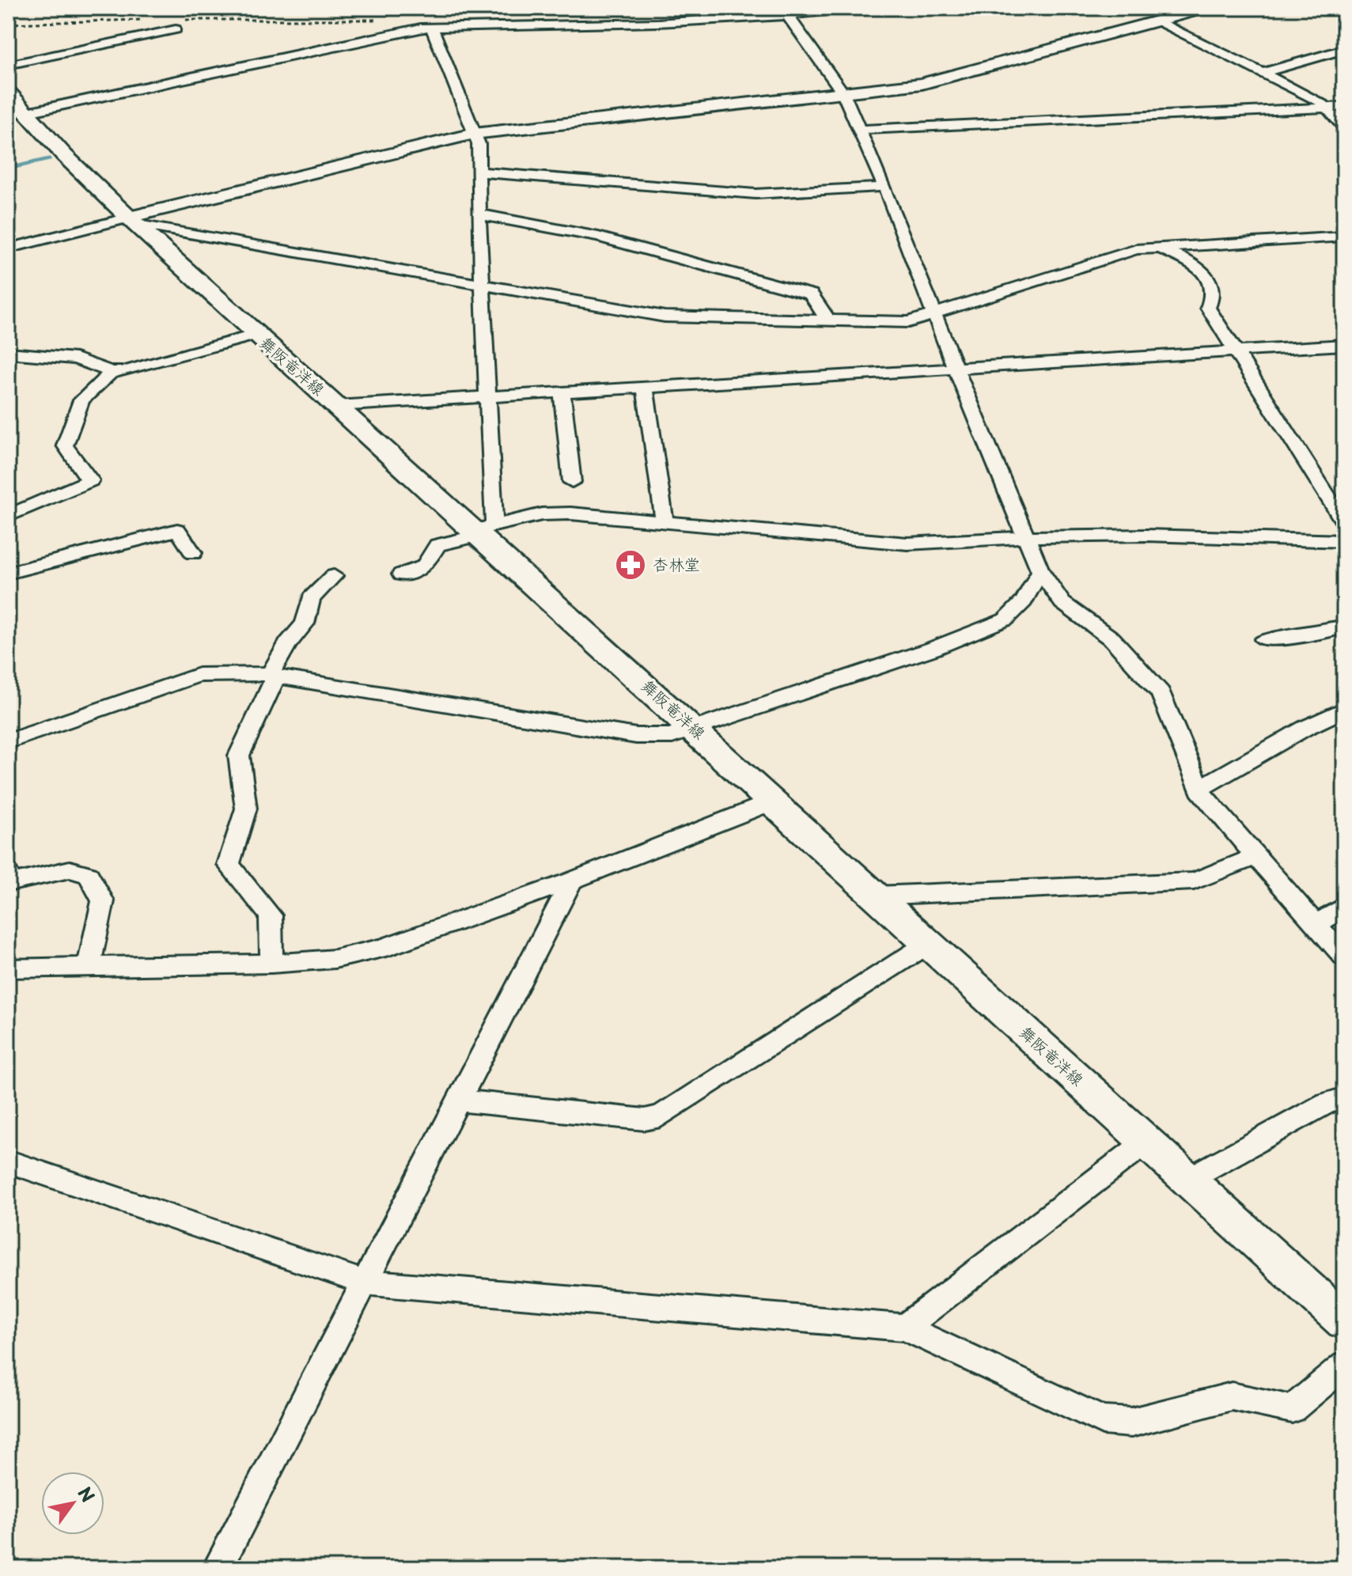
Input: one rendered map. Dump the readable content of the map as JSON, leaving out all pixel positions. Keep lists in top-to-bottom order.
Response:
{
  "streets": {
    "main road": ["舞阪竜洋線"]
  },
  "places": {
    "pharmacy": ["杏林堂"]
  },
  "north": "top right"
}
